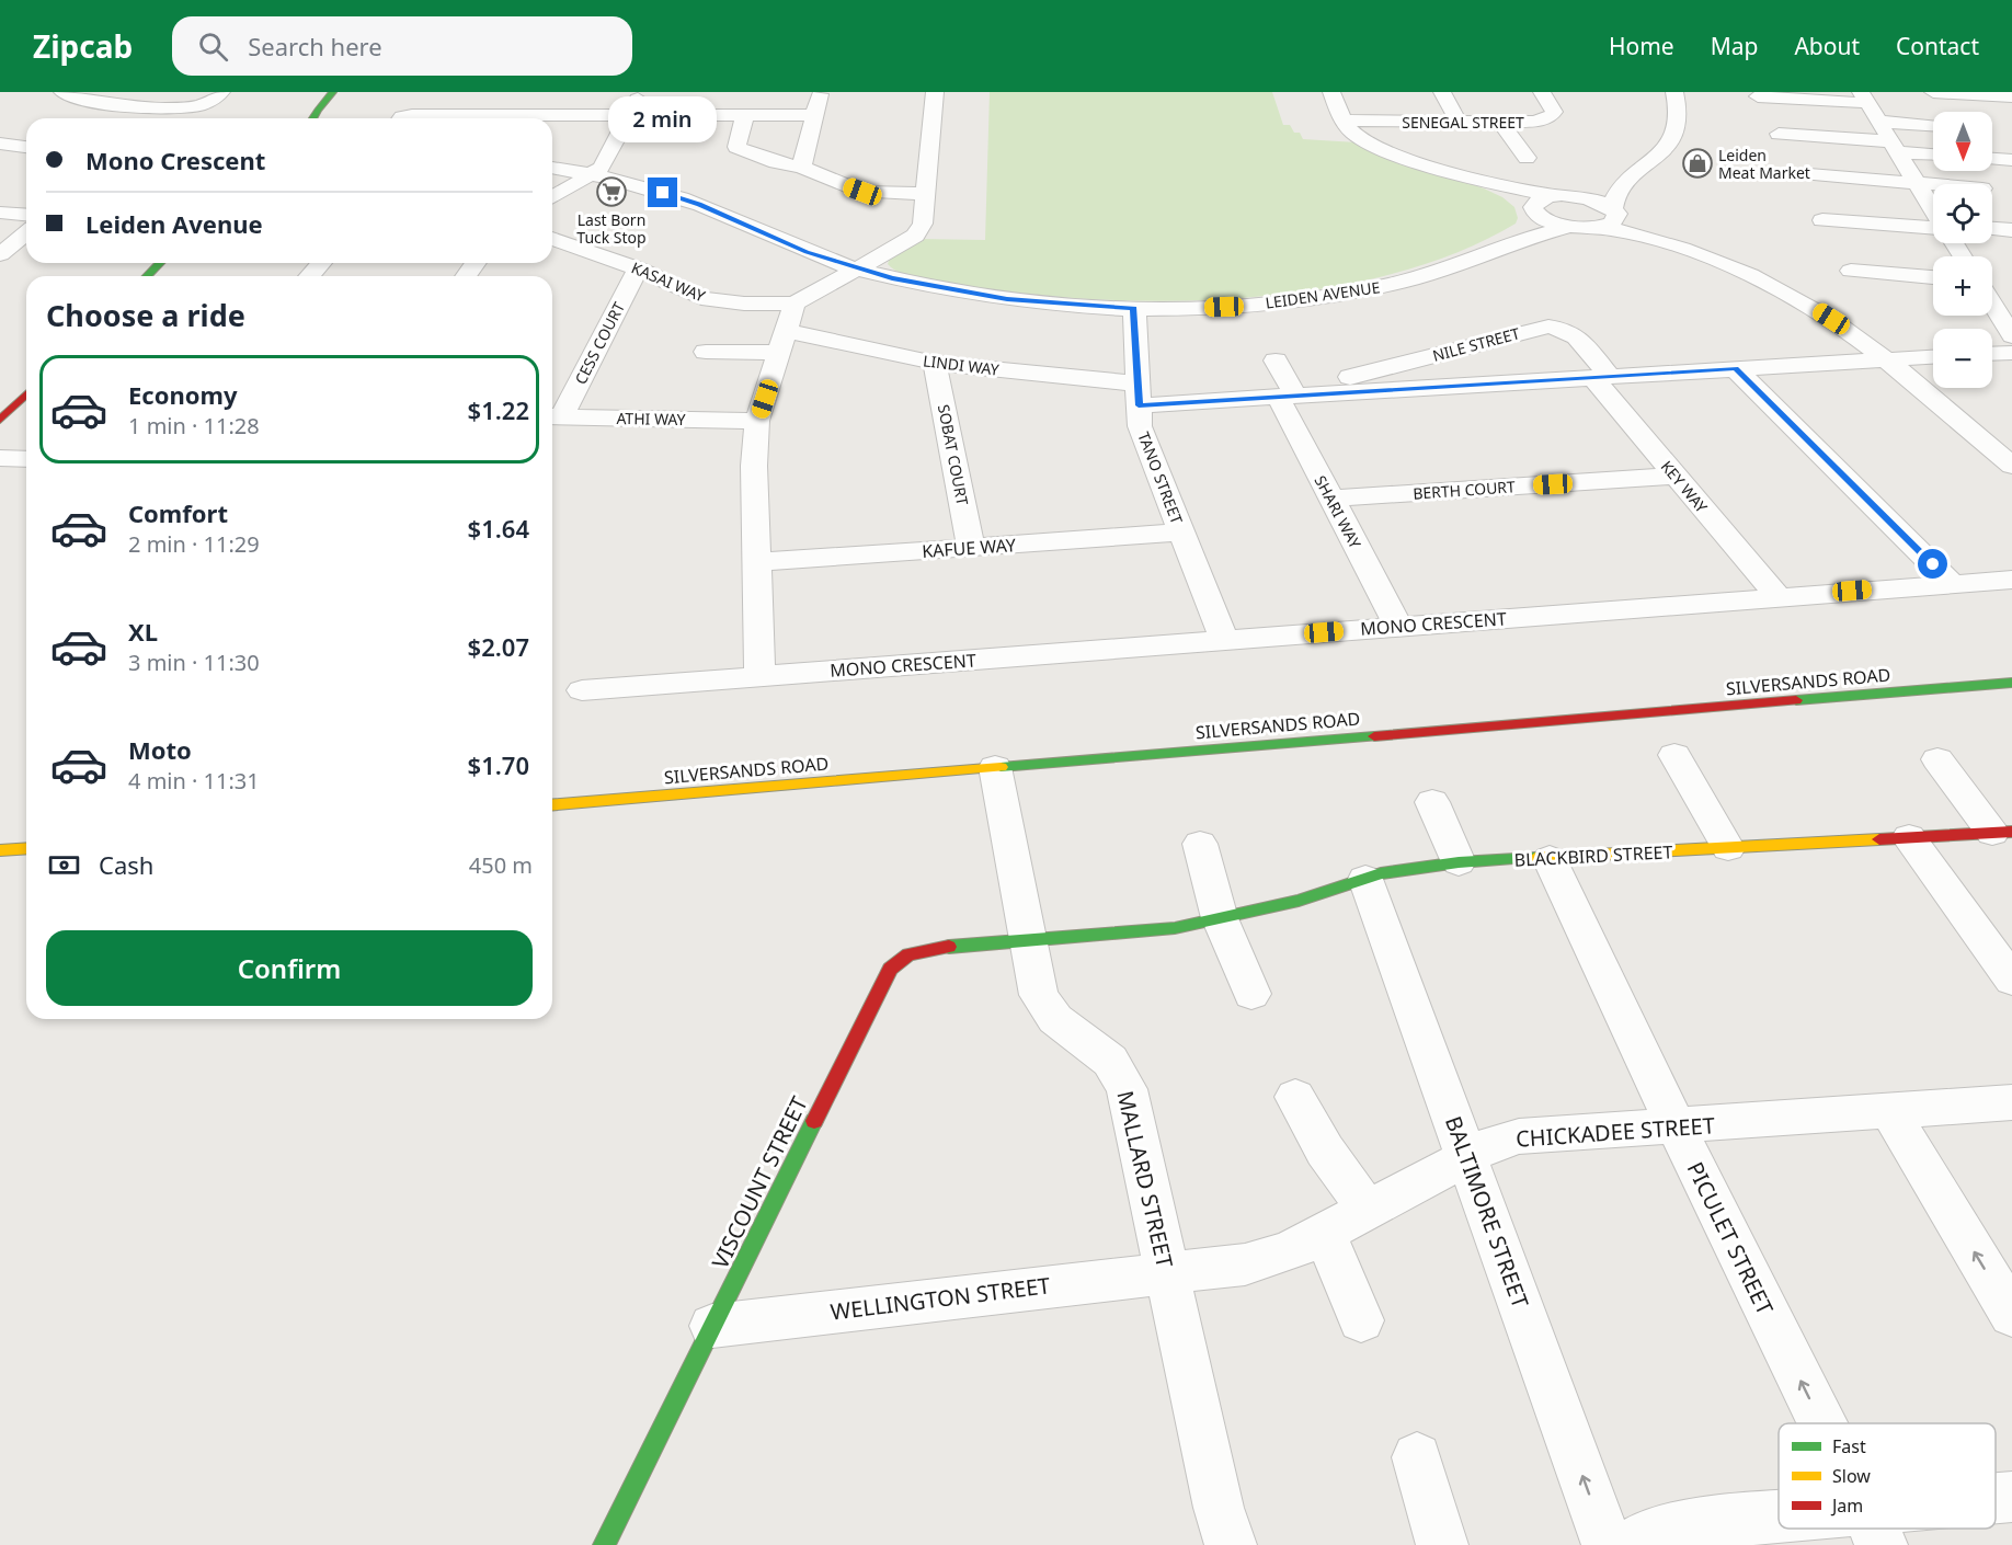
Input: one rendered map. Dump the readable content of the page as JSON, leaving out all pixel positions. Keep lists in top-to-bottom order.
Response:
{
  "streets": {
    "street": [
      "SENEGAL STREET",
      "KASAI WAY",
      "LEIDEN AVENUE",
      "CESS COURT",
      "NILE STREET",
      "LINDI WAY",
      "ATHI WAY",
      "SOBAT COURT",
      "TANO STREET",
      "KEY WAY",
      "BERTH COURT",
      "SHARI WAY",
      "KAFUE WAY",
      "MONO CRESCENT",
      "SILVERSANDS ROAD",
      "BLACKBIRD STREET",
      "CHICKADEE STREET",
      "MALLARD STREET",
      "VISCOUNT STREET",
      "BALTIMORE STREET",
      "PICULET STREET",
      "WELLINGTON STREET"
    ]
  },
  "crossings": [
    ["KASAI WAY", "CESS COURT"],
    ["LEIDEN AVENUE", "TANO STREET"],
    ["CESS COURT", "ATHI WAY"],
    ["NILE STREET", "LINDI WAY"],
    ["NILE STREET", "TANO STREET"],
    ["NILE STREET", "KEY WAY"],
    ["NILE STREET", "SHARI WAY"],
    ["LINDI WAY", "SOBAT COURT"],
    ["LINDI WAY", "TANO STREET"],
    ["SOBAT COURT", "KAFUE WAY"],
    ["TANO STREET", "KAFUE WAY"],
    ["TANO STREET", "MONO CRESCENT"],
    ["KEY WAY", "BERTH COURT"],
    ["KEY WAY", "MONO CRESCENT"],
    ["BERTH COURT", "SHARI WAY"],
    ["SHARI WAY", "MONO CRESCENT"],
    ["SILVERSANDS ROAD", "MALLARD STREET"],
    ["BLACKBIRD STREET", "MALLARD STREET"],
    ["BLACKBIRD STREET", "VISCOUNT STREET"],
    ["BLACKBIRD STREET", "BALTIMORE STREET"],
    ["BLACKBIRD STREET", "PICULET STREET"],
    ["CHICKADEE STREET", "MALLARD STREET"],
    ["CHICKADEE STREET", "BALTIMORE STREET"],
    ["CHICKADEE STREET", "PICULET STREET"],
    ["CHICKADEE STREET", "WELLINGTON STREET"],
    ["MALLARD STREET", "VISCOUNT STREET"],
    ["MALLARD STREET", "WELLINGTON STREET"],
    ["VISCOUNT STREET", "WELLINGTON STREET"]
  ],
  "places": {
    "shop": ["Leiden Meat Market"],
    "supermarket": ["Last Born Tuck Stop"]
  },
  "legend": ["Fast", "Slow", "Jam"],
  "north": "bottom",
  "page": {
    "header": "Zipcab",
    "search": "Search here",
    "nav": [
      "Home",
      "Map",
      "About",
      "Contact"
    ],
    "bubble": "2 min",
    "map_buttons": ["+", "−"],
    "banner": ["Mono Crescent", "Leiden Avenue"],
    "heading": "Choose a ride",
    "list": [
      {
        "name": "Economy",
        "note": "1 min · 11:28",
        "value": "$1.22"
      },
      {
        "name": "Comfort",
        "note": "2 min · 11:29",
        "value": "$1.64"
      },
      {
        "name": "XL",
        "note": "3 min · 11:30",
        "value": "$2.07"
      },
      {
        "name": "Moto",
        "note": "4 min · 11:31",
        "value": "$1.70"
      }
    ],
    "pay": ["Cash", "450 m"],
    "buttons": "Confirm"
  }
}
